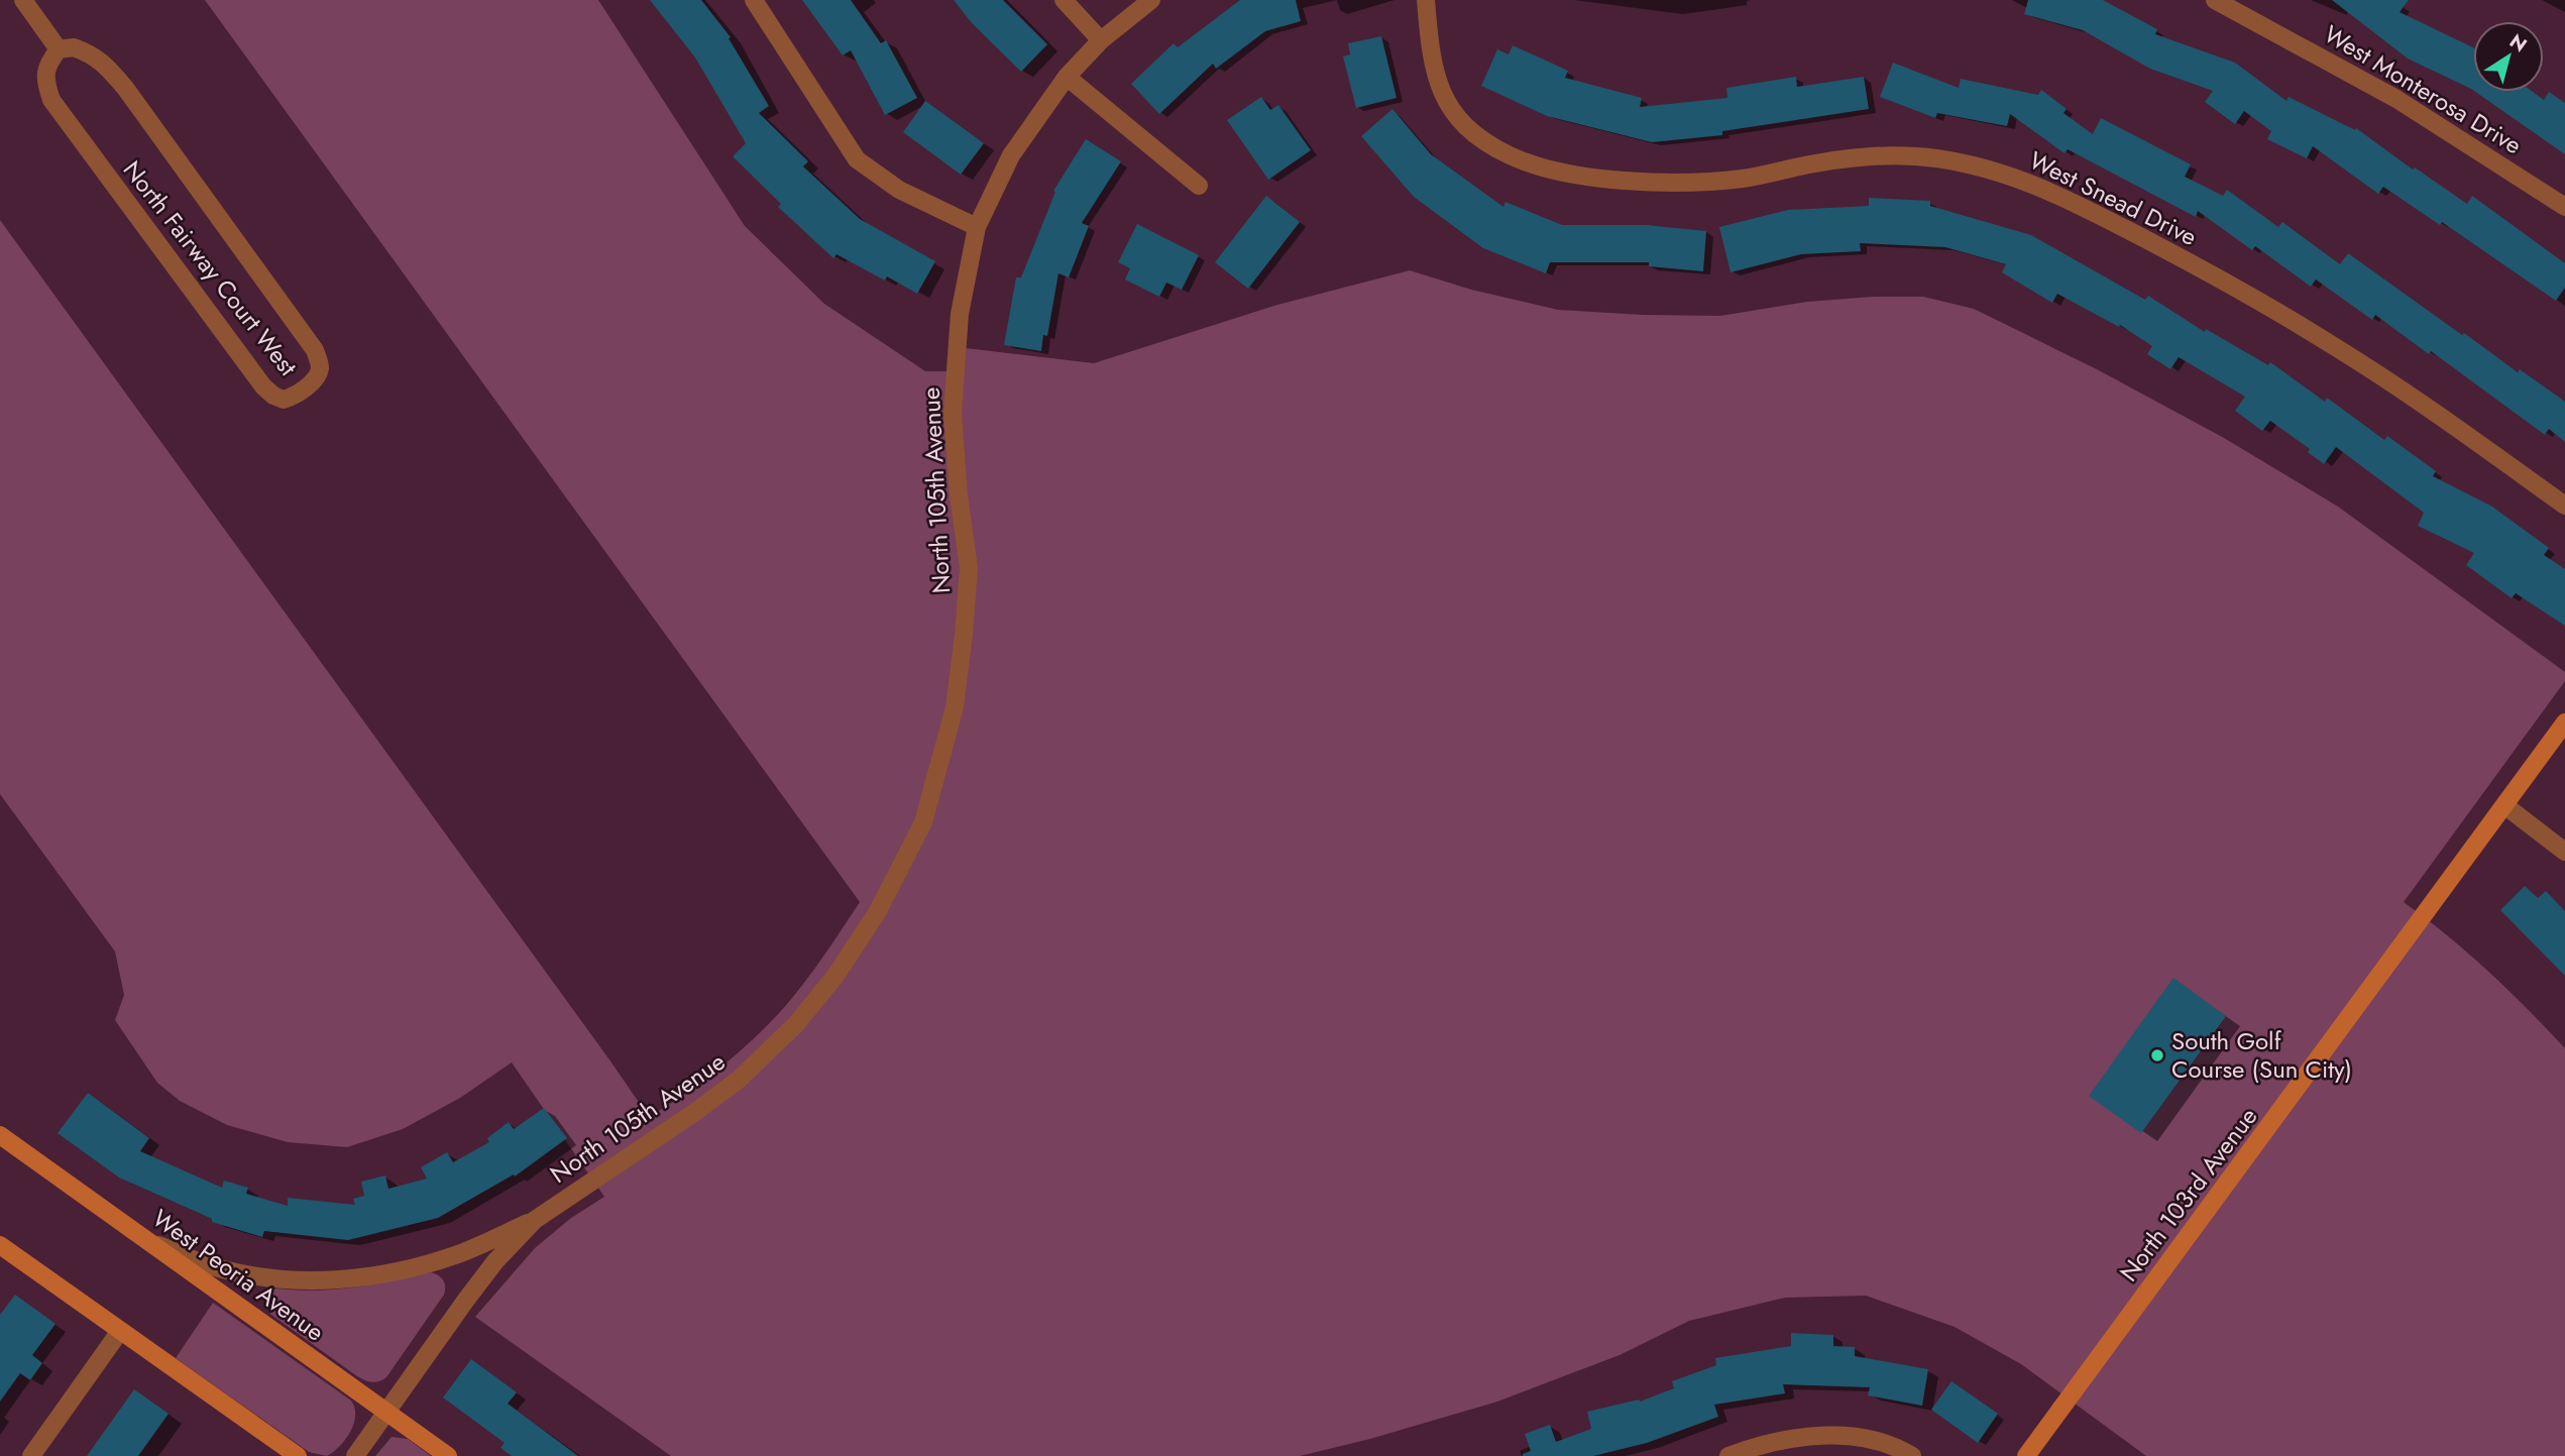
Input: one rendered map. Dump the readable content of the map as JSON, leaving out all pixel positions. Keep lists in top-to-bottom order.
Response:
{
  "streets": {
    "street": [
      "West Monterosa Drive",
      "West Snead Drive",
      "North Fairway Court West",
      "North 105th Avenue",
      "North 103rd Avenue",
      "West Peoria Avenue"
    ]
  },
  "crossings": [
    ["North 105th Avenue", "West Peoria Avenue"]
  ],
  "places": ["South Golf Course (Sun City)"],
  "north": "top right"
}
